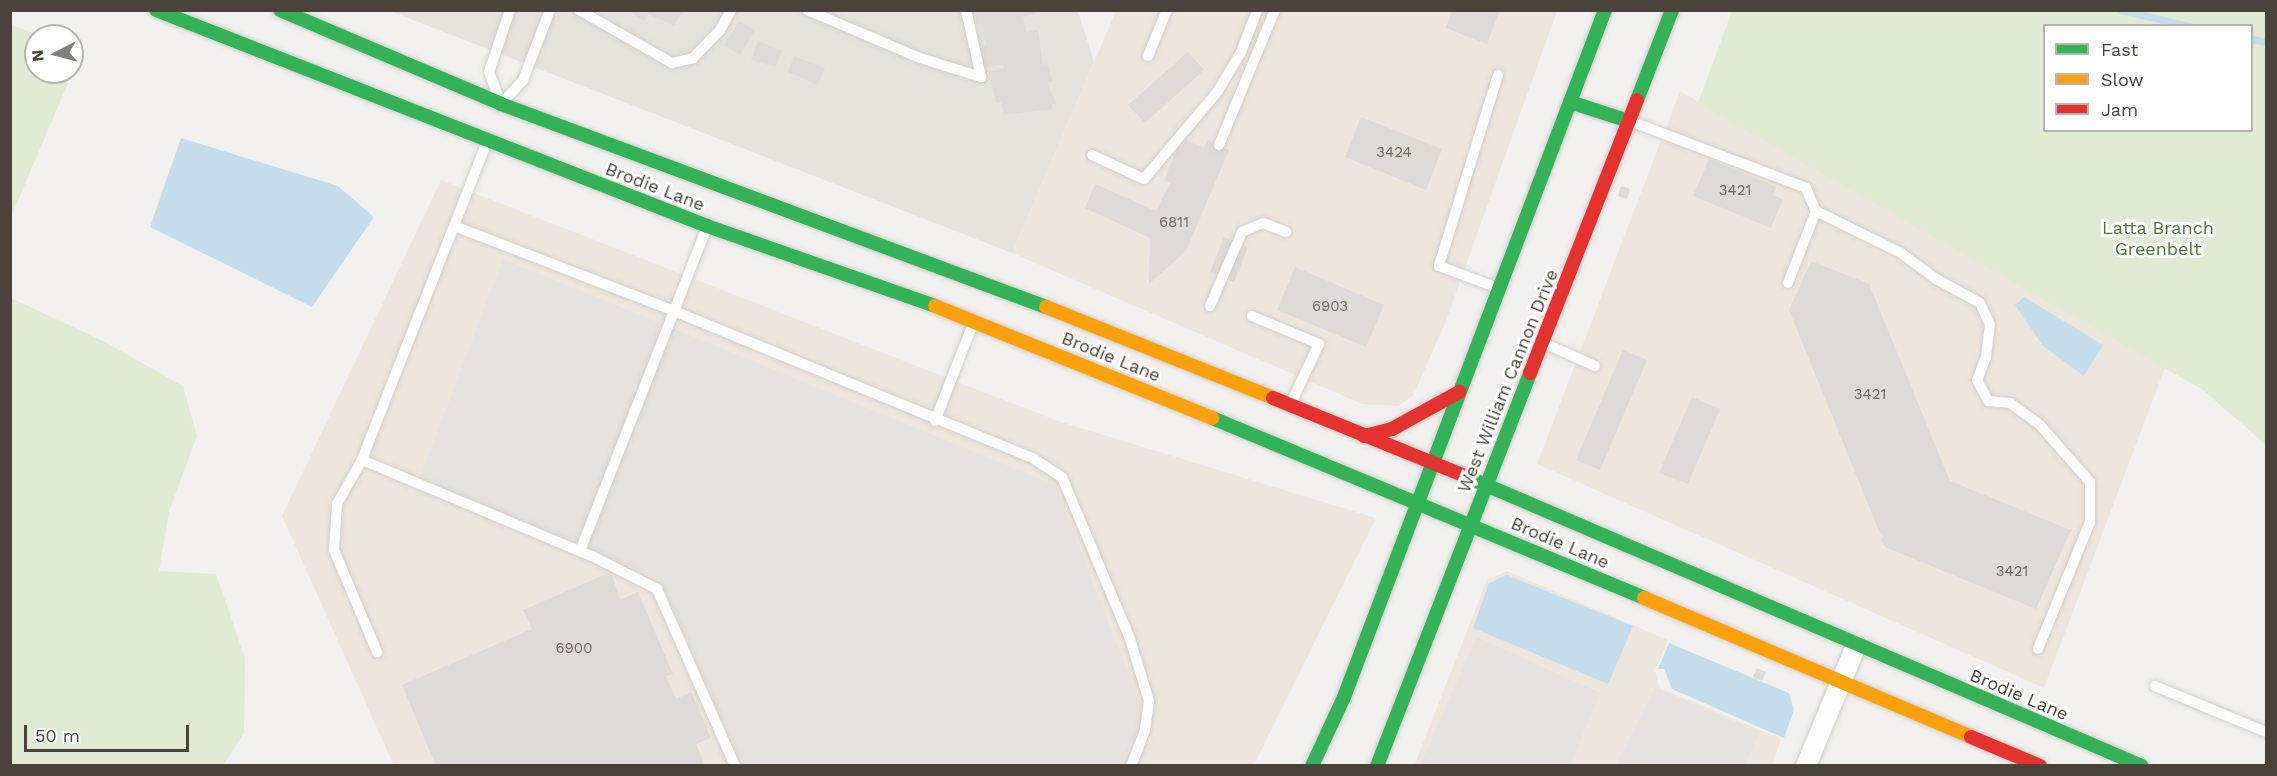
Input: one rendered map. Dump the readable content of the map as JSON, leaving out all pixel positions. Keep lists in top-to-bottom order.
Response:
{
  "streets": {
    "main road": ["Brodie Lane", "West William Cannon Drive"]
  },
  "crossings": [
    ["Brodie Lane", "West William Cannon Drive"]
  ],
  "parks": ["Latta Branch Greenbelt"],
  "house_numbers": [
    "3424",
    "3421",
    "6811",
    "6903",
    "3421",
    "3421",
    "6900"
  ],
  "legend": ["Fast", "Slow", "Jam"],
  "scale_bar": "50 m",
  "north": "left"
}
